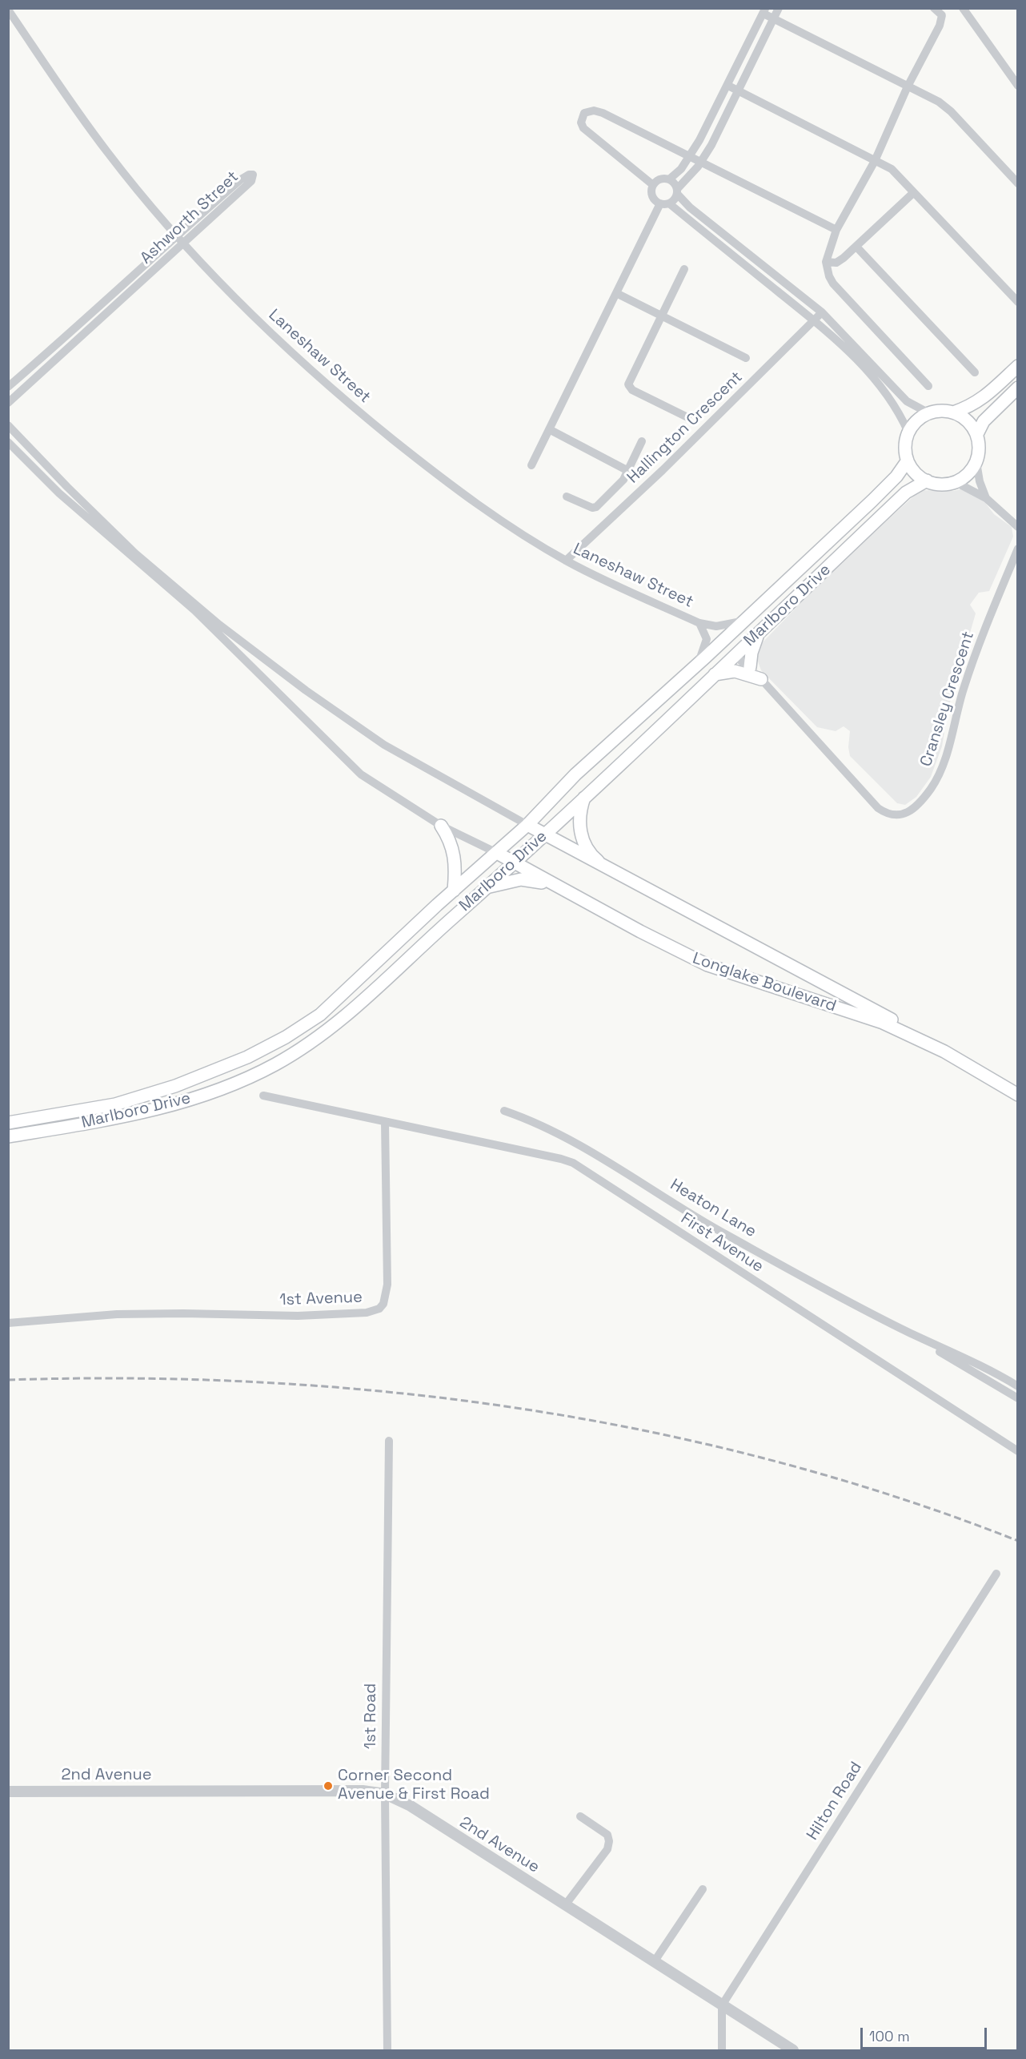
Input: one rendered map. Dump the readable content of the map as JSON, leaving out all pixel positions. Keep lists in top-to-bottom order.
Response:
{
  "streets": {
    "main road": ["Marlboro Drive", "Longlake Boulevard"],
    "street": [
      "Ashworth Street",
      "Laneshaw Street",
      "Hallington Crescent",
      "Cransley Crescent",
      "Heaton Lane",
      "First Avenue",
      "1st Avenue",
      "1st Road",
      "2nd Avenue",
      "Hilton Road"
    ]
  },
  "crossings": [
    ["Ashworth Street", "Laneshaw Street"],
    ["Laneshaw Street", "Hallington Crescent"],
    ["Laneshaw Street", "Marlboro Drive"],
    ["Marlboro Drive", "Cransley Crescent"],
    ["Marlboro Drive", "Longlake Boulevard"],
    ["First Avenue", "1st Avenue"],
    ["1st Road", "2nd Avenue"],
    ["2nd Avenue", "Hilton Road"]
  ],
  "places": ["Corner Second Avenue & First Road"],
  "scale_bar": "100 m"
}
